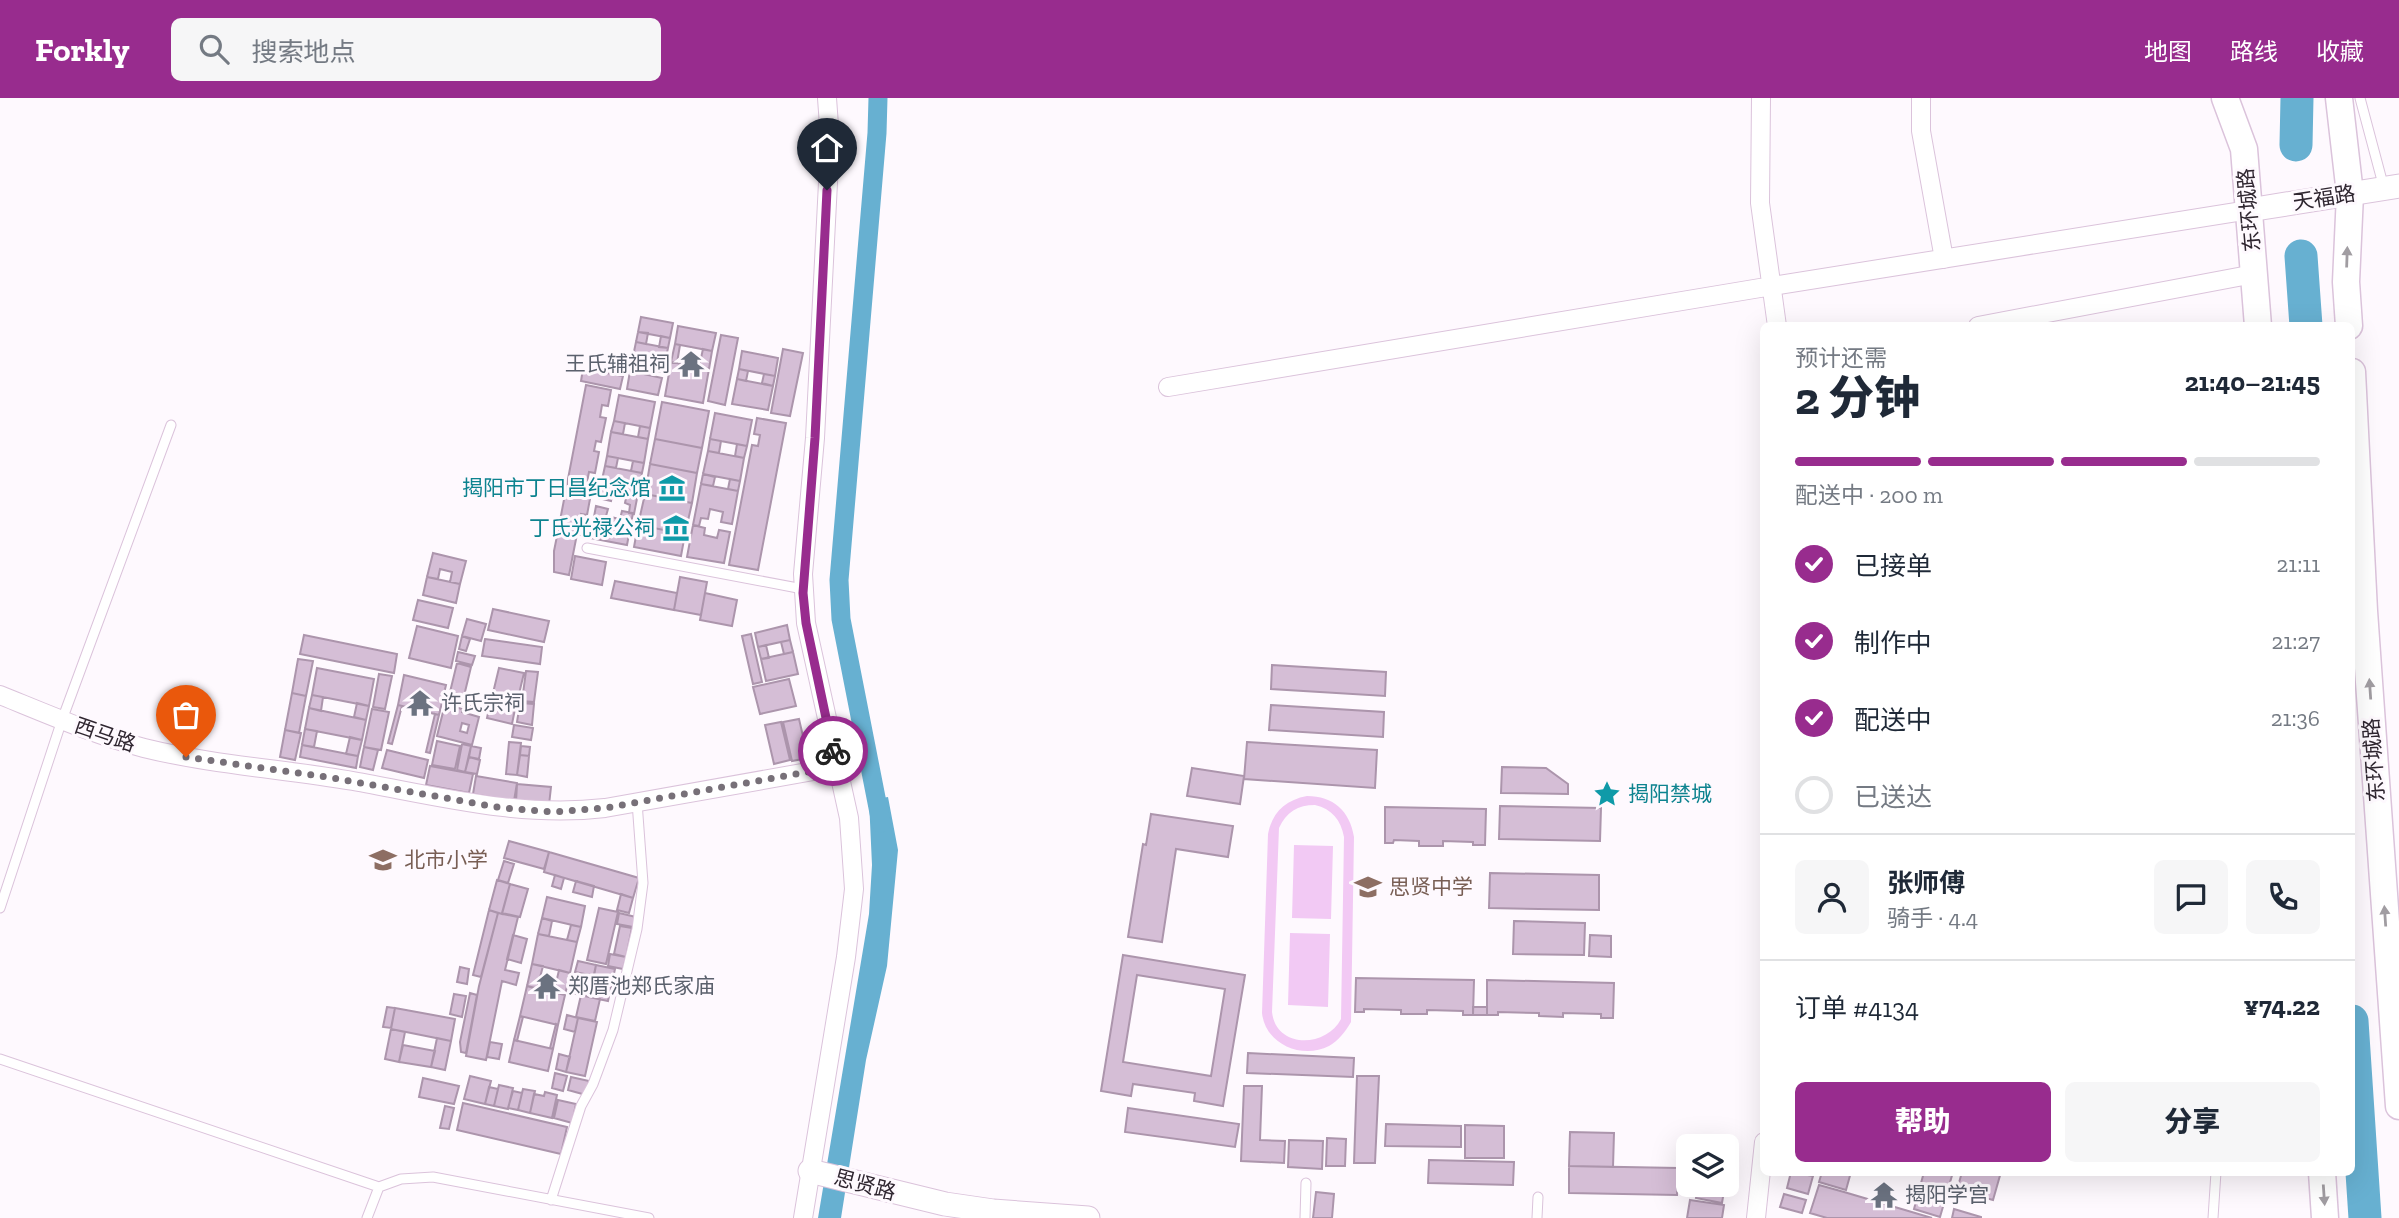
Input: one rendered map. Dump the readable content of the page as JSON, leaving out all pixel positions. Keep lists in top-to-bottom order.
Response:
{
  "streets": {
    "main road": ["东环城路"],
    "street": ["天福路", "西马路", "思贤路"]
  },
  "crossings": [
    ["天福路", "东环城路"]
  ],
  "one_way": ["东环城路"],
  "places": {
    "temple": [
      "王氏辅祖祠",
      "许氏宗祠",
      "郑厝池郑氏家庙",
      "揭阳学宫"
    ],
    "museum": ["揭阳市丁日昌纪念馆", "丁氏光禄公祠"],
    "place": ["揭阳禁城"],
    "school or university": ["北市小学", "思贤中学"]
  },
  "page": {
    "header": "Forkly",
    "search": "搜索地点",
    "nav": ["地图", "路线", "收藏"],
    "heading": ["2 分钟", "预计还需", "21:40–21:45"],
    "panel": [
      "张师傅",
      "骑手 · 4.4",
      "订单 #4134",
      "¥74.22"
    ],
    "bar": "配送中 · 200 m",
    "list": [
      ["已接单", "21:11"],
      ["制作中", "21:27"],
      ["配送中", "21:36"],
      "已送达"
    ],
    "buttons": ["帮助", "分享"]
  }
}
